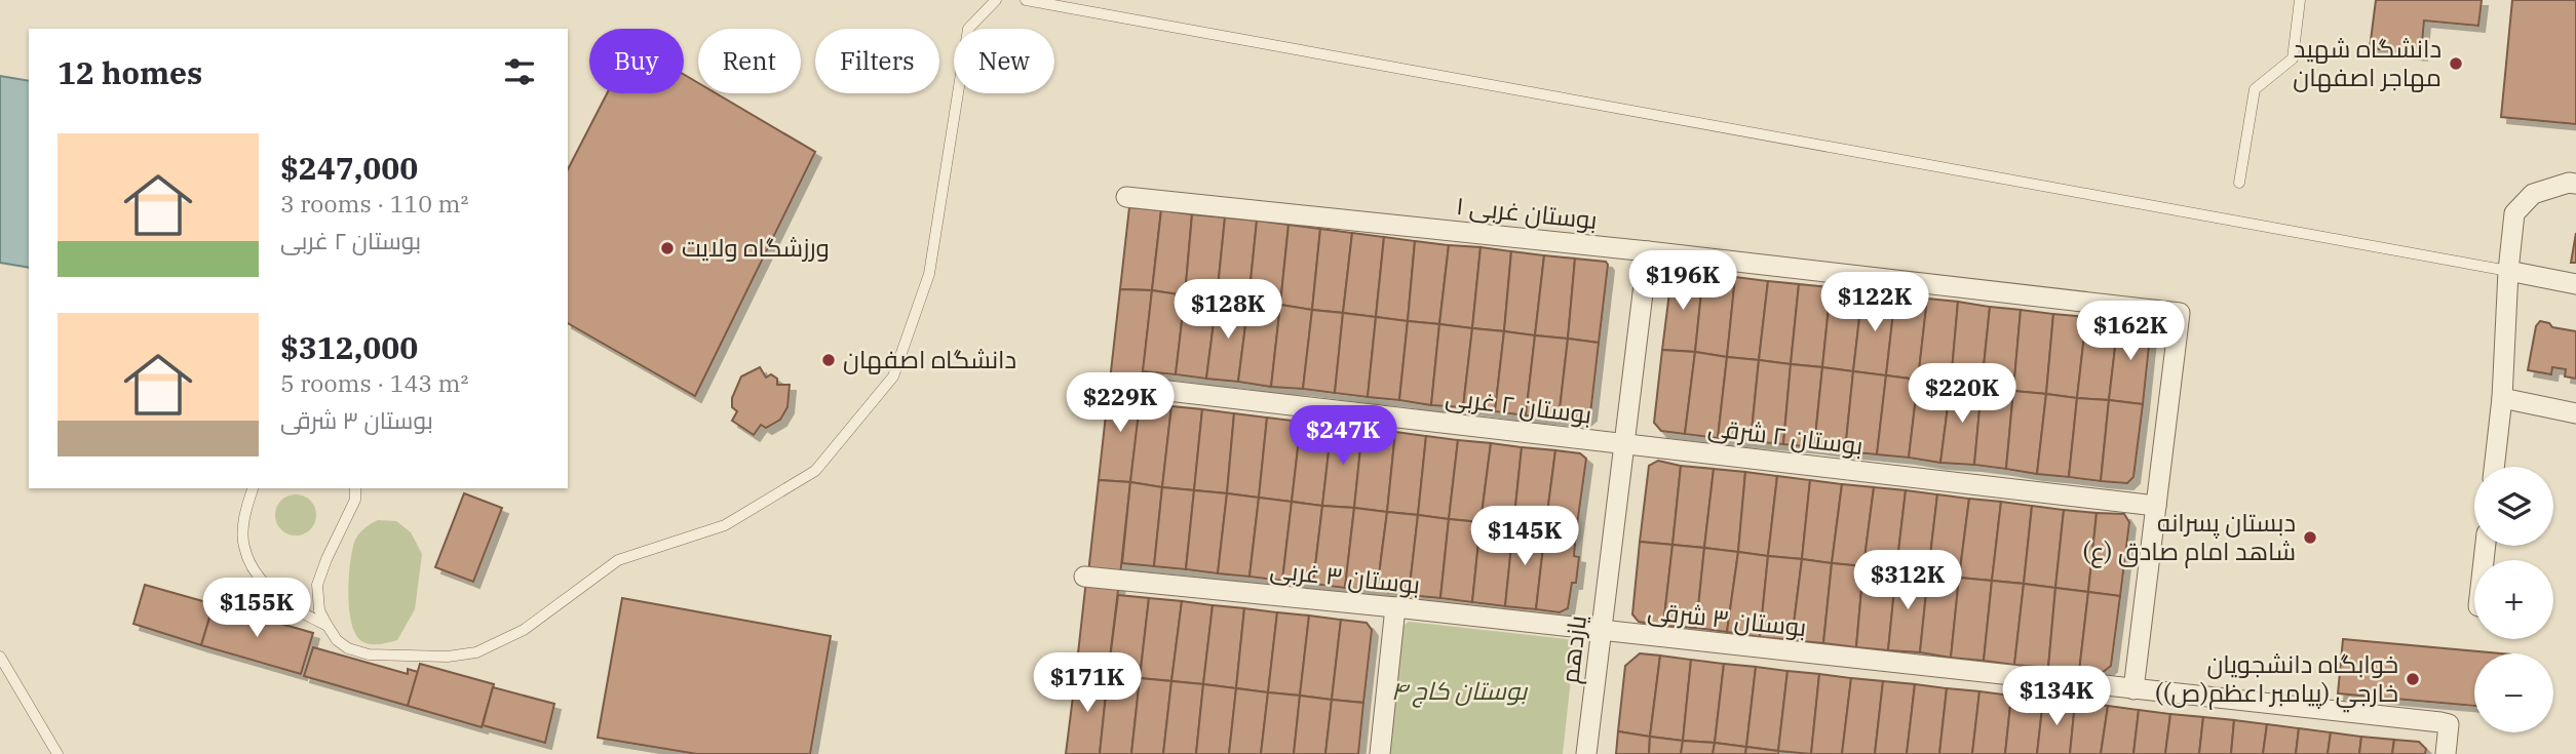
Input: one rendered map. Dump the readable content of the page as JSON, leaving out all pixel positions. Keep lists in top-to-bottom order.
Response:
{
  "streets": {
    "street": [
      "بوستان غربی ۱",
      "بوستان ۲ غربی",
      "بوستان ۲ شرقی",
      "بوستان ۳ غربی",
      "بوستان ۳ شرقی",
      "یازدهم"
    ]
  },
  "crossings": [
    ["بوستان غربی ۱", "بوستان ۲ شرقی"],
    ["بوستان غربی ۱", "یازدهم"],
    ["بوستان ۲ غربی", "بوستان ۲ شرقی"],
    ["بوستان ۲ غربی", "یازدهم"],
    ["بوستان ۲ شرقی", "یازدهم"],
    ["بوستان ۳ غربی", "بوستان ۳ شرقی"],
    ["بوستان ۳ غربی", "یازدهم"],
    ["بوستان ۳ شرقی", "یازدهم"]
  ],
  "parks": ["بوستان کاج ۴"],
  "places": [
    "دانشگاه شهید مهاجر اصفهان",
    "ورزشگاه ولایت",
    "دانشگاه اصفهان",
    "دبستان پسرانه شاهد امام صادق (ع)",
    "خوابگاه دانشجويان خارجي (پيامبر اعظم(ص))"
  ],
  "page": {
    "chip": [
      "Buy",
      "Rent",
      "Filters",
      "New"
    ],
    "heading": "12 homes",
    "list": [
      {
        "name": "$247,000",
        "note": "3 rooms · 110 m² · بوستان ۲ غربی"
      },
      {
        "name": "$312,000",
        "note": "5 rooms · 143 m² · بوستان ۳ شرقی"
      }
    ],
    "price": [
      "$196K",
      "$122K",
      "$128K",
      "$162K",
      "$220K",
      "$229K",
      "$247K",
      "$145K",
      "$312K",
      "$155K",
      "$171K",
      "$134K"
    ],
    "map_buttons": ["+", "−"]
  }
}
